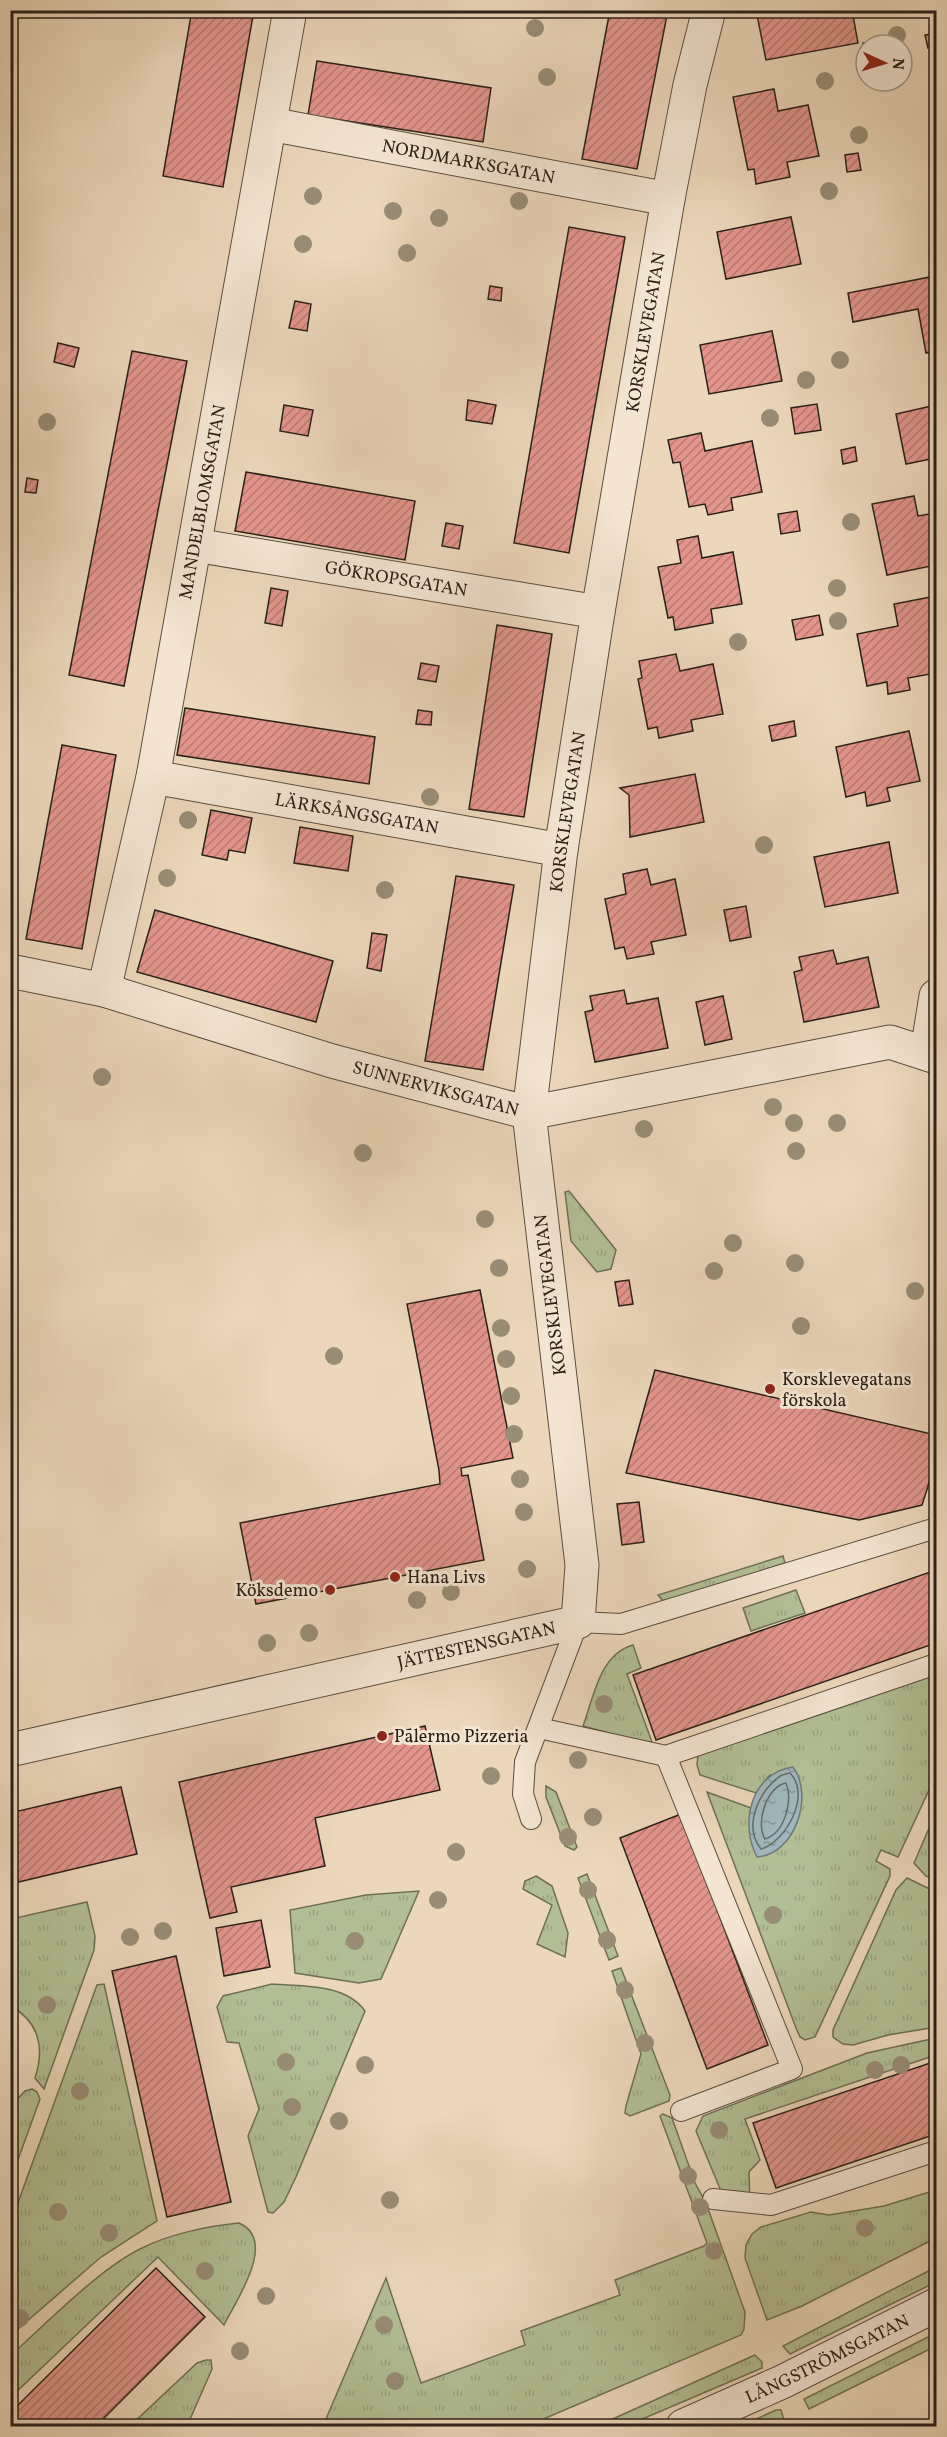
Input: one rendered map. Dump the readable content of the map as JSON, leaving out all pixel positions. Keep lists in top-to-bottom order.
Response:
{
  "streets": {
    "street": [
      "NORDMARKSGATAN",
      "KORSKLEVEGATAN",
      "MANDELBLOMSGATAN",
      "GÖKROPSGATAN",
      "LÄRKSÅNGSGATAN",
      "SUNNERVIKSGATAN",
      "JÄTTESTENSGATAN",
      "LÅNGSTRÖMSGATAN"
    ]
  },
  "crossings": [
    ["NORDMARKSGATAN", "KORSKLEVEGATAN"],
    ["NORDMARKSGATAN", "MANDELBLOMSGATAN"],
    ["KORSKLEVEGATAN", "GÖKROPSGATAN"],
    ["KORSKLEVEGATAN", "LÄRKSÅNGSGATAN"],
    ["KORSKLEVEGATAN", "SUNNERVIKSGATAN"],
    ["KORSKLEVEGATAN", "JÄTTESTENSGATAN"],
    ["MANDELBLOMSGATAN", "GÖKROPSGATAN"],
    ["MANDELBLOMSGATAN", "LÄRKSÅNGSGATAN"],
    ["MANDELBLOMSGATAN", "SUNNERVIKSGATAN"]
  ],
  "places": [
    "Korsklevegatans förskola",
    "Hana Livs",
    "Köksdemo",
    "Palermo Pizzeria"
  ],
  "north": "right"
}
